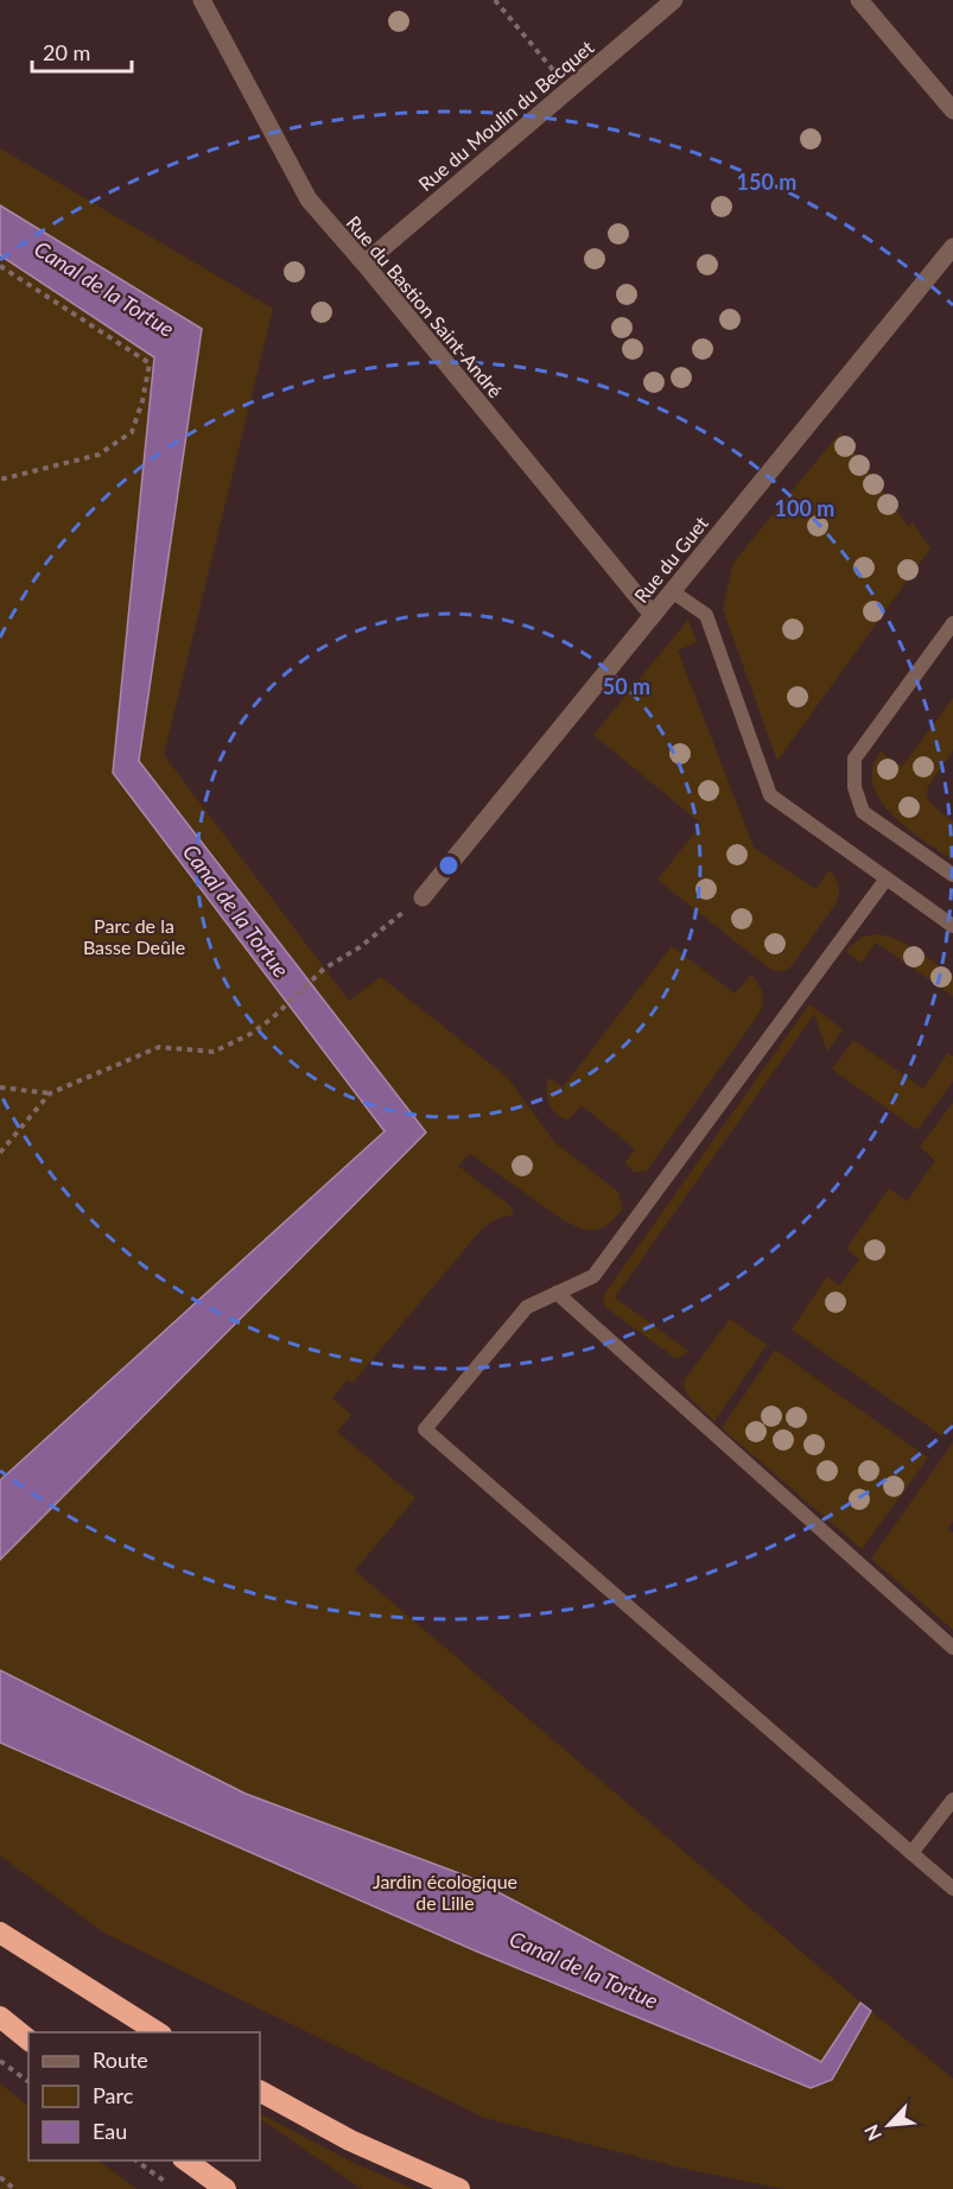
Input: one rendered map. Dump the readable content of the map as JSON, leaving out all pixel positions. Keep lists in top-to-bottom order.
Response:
{
  "streets": {
    "street": ["Rue du Moulin du Becquet", "Rue du Bastion Saint-André", "Rue du Guet"]
  },
  "crossings": [
    ["Rue du Moulin du Becquet", "Rue du Bastion Saint-André"],
    ["Rue du Bastion Saint-André", "Rue du Guet"]
  ],
  "water": ["Canal de la Tortue"],
  "parks": ["Parc de la Basse Deûle", "Jardin écologique de Lille"],
  "legend": ["Route", "Parc", "Eau"],
  "scale_bar": "20 m",
  "north": "bottom left",
  "rings": ["150 m", "100 m", "50 m"]
}
